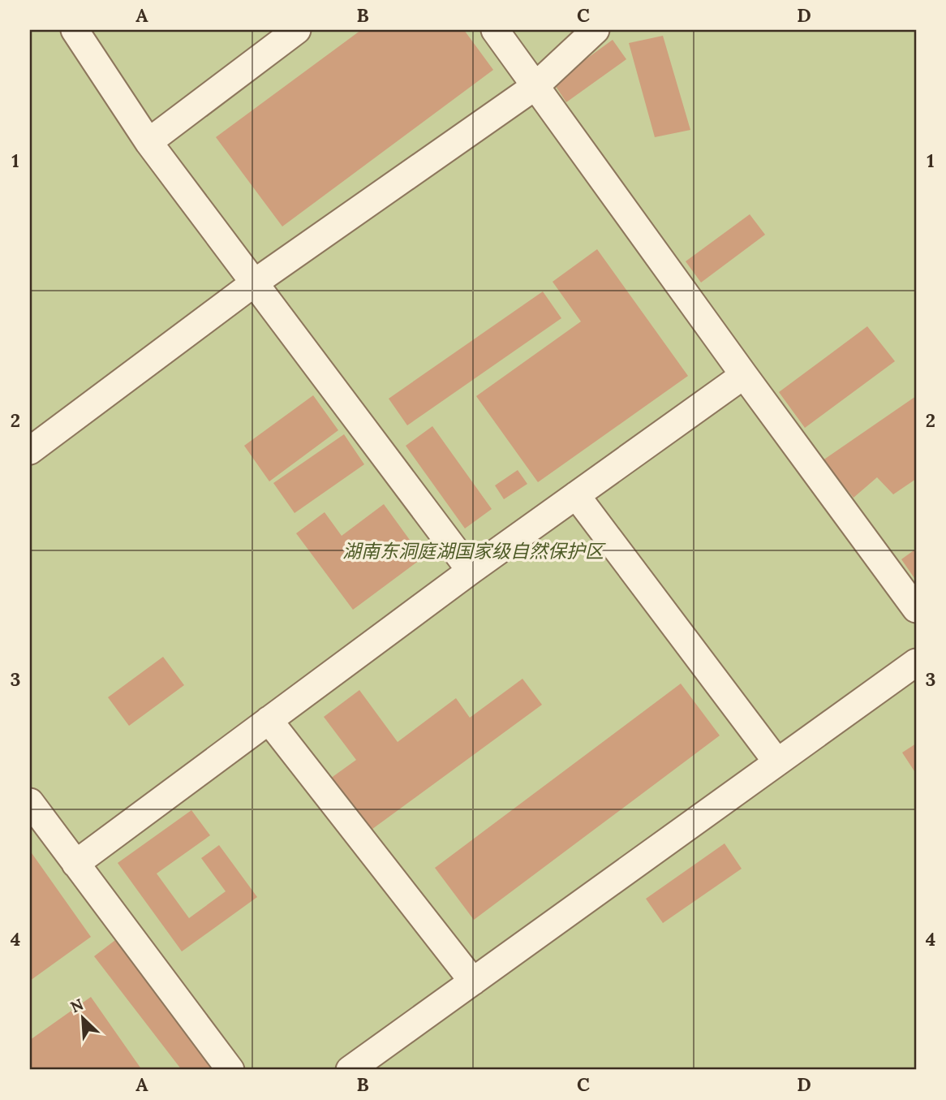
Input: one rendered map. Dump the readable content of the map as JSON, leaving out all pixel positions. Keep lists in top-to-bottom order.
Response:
{
  "parks": ["湖南东洞庭湖国家级自然保护区"],
  "north": "top left",
  "grid": {
    "columns": [
      "A",
      "B",
      "C",
      "D"
    ],
    "rows": [
      "1",
      "2",
      "3",
      "4"
    ]
  }
}
